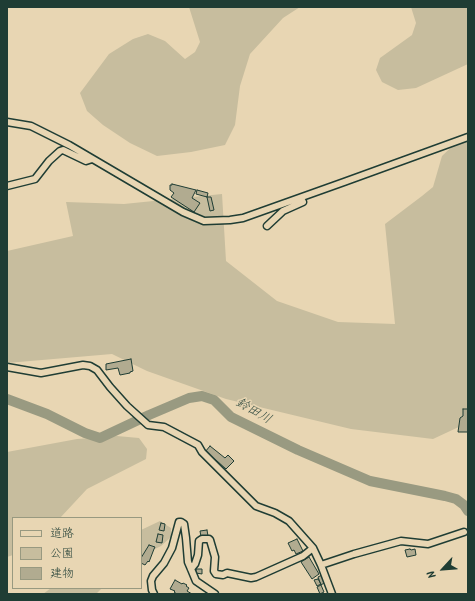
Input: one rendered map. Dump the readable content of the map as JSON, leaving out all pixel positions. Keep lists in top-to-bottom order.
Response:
{
  "water": ["鈴田川"],
  "legend": ["道路", "公園", "建物"],
  "north": "bottom left"
}
